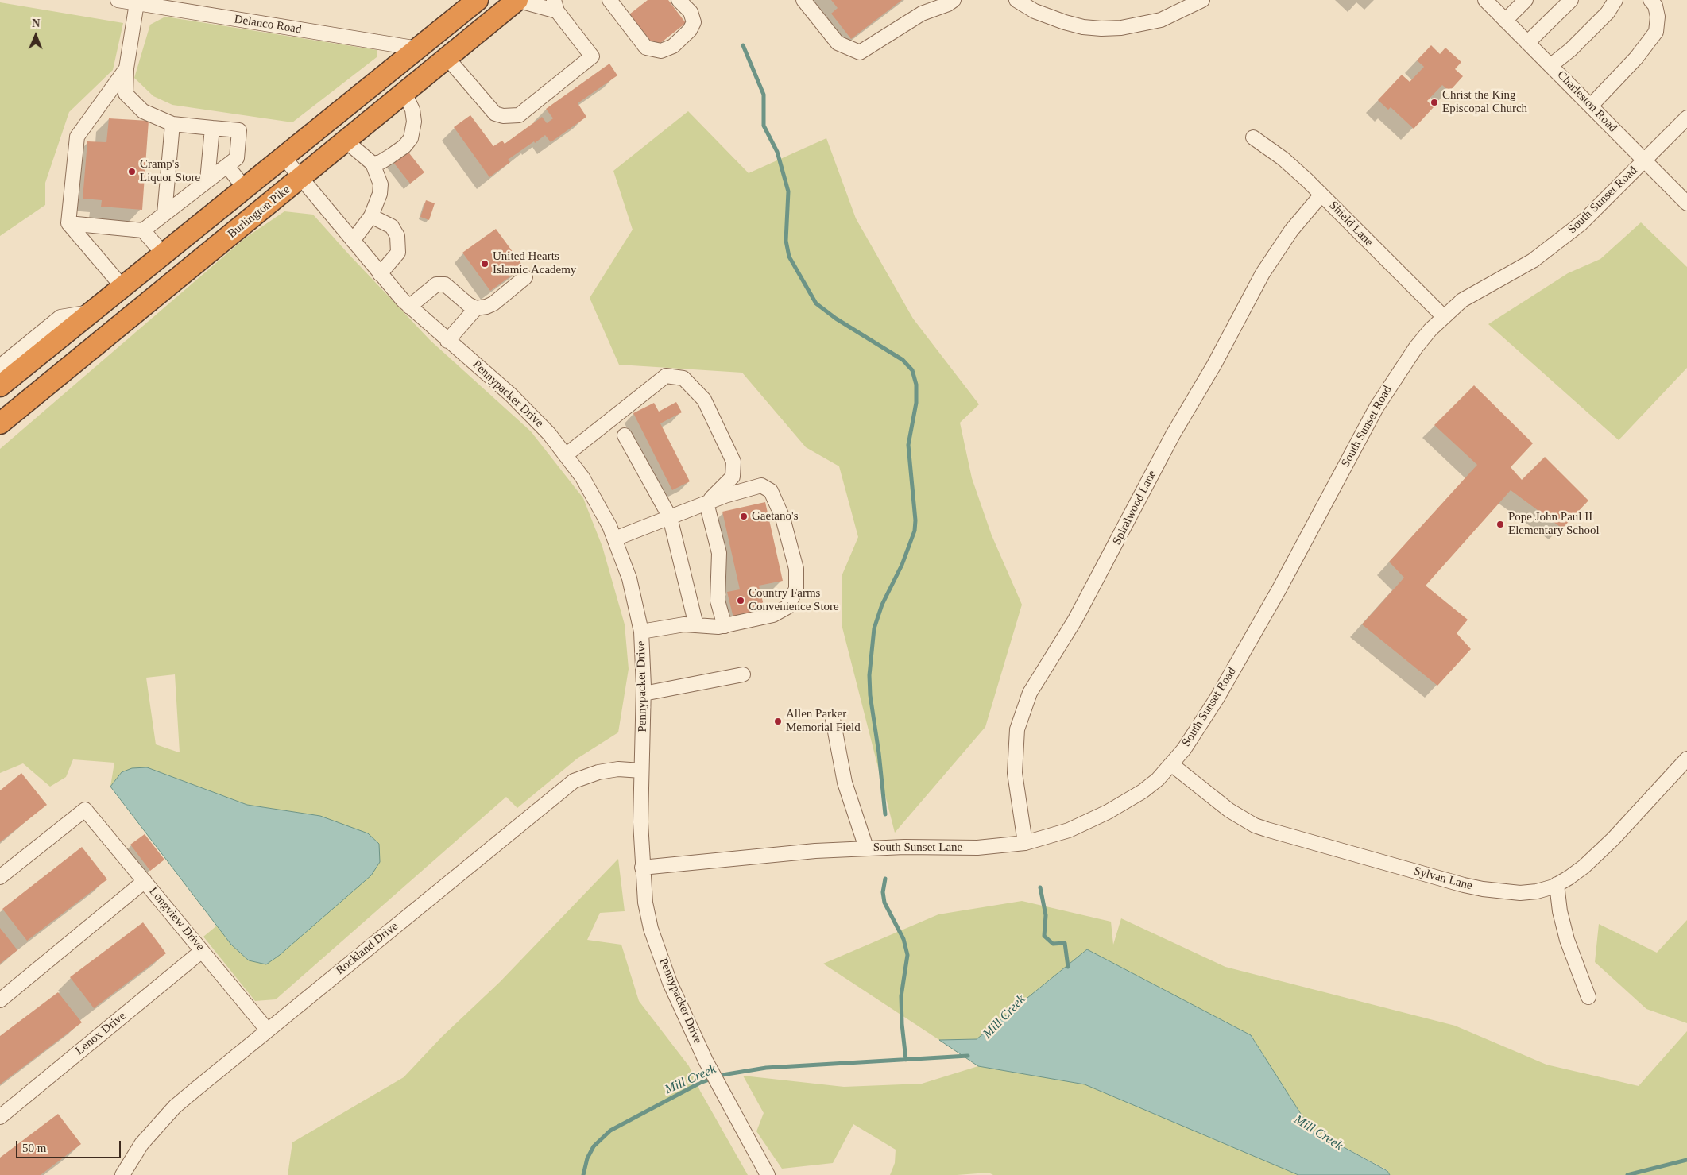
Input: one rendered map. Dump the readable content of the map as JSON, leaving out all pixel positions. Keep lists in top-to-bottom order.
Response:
{
  "streets": {
    "highway": ["Burlington Pike"],
    "street": [
      "Delanco Road",
      "Charleston Road",
      "South Sunset Road",
      "Shield Lane",
      "Pennypacker Drive",
      "Spiralwood Lane",
      "South Sunset Lane",
      "Sylvan Lane",
      "Longview Drive",
      "Rockland Drive",
      "Lenox Drive"
    ]
  },
  "crossings": [
    ["Charleston Road", "South Sunset Road"],
    ["South Sunset Road", "Shield Lane"],
    ["South Sunset Road", "South Sunset Lane"],
    ["South Sunset Road", "Sylvan Lane"],
    ["Burlington Pike", "Pennypacker Drive"],
    ["Shield Lane", "Spiralwood Lane"],
    ["Pennypacker Drive", "South Sunset Lane"],
    ["Pennypacker Drive", "Rockland Drive"],
    ["Spiralwood Lane", "South Sunset Lane"],
    ["South Sunset Lane", "Sylvan Lane"],
    ["Longview Drive", "Rockland Drive"],
    ["Longview Drive", "Lenox Drive"]
  ],
  "water": ["Mill Creek"],
  "places": [
    "Christ the King Episcopal Church",
    "Cramp's Liquor Store",
    "United Hearts Islamic Academy",
    "Gaetano's",
    "Pope John Paul II Elementary School",
    "Country Farms Convenience Store",
    "Allen Parker Memorial Field"
  ],
  "scale_bar": "50 m",
  "north": "top"
}
